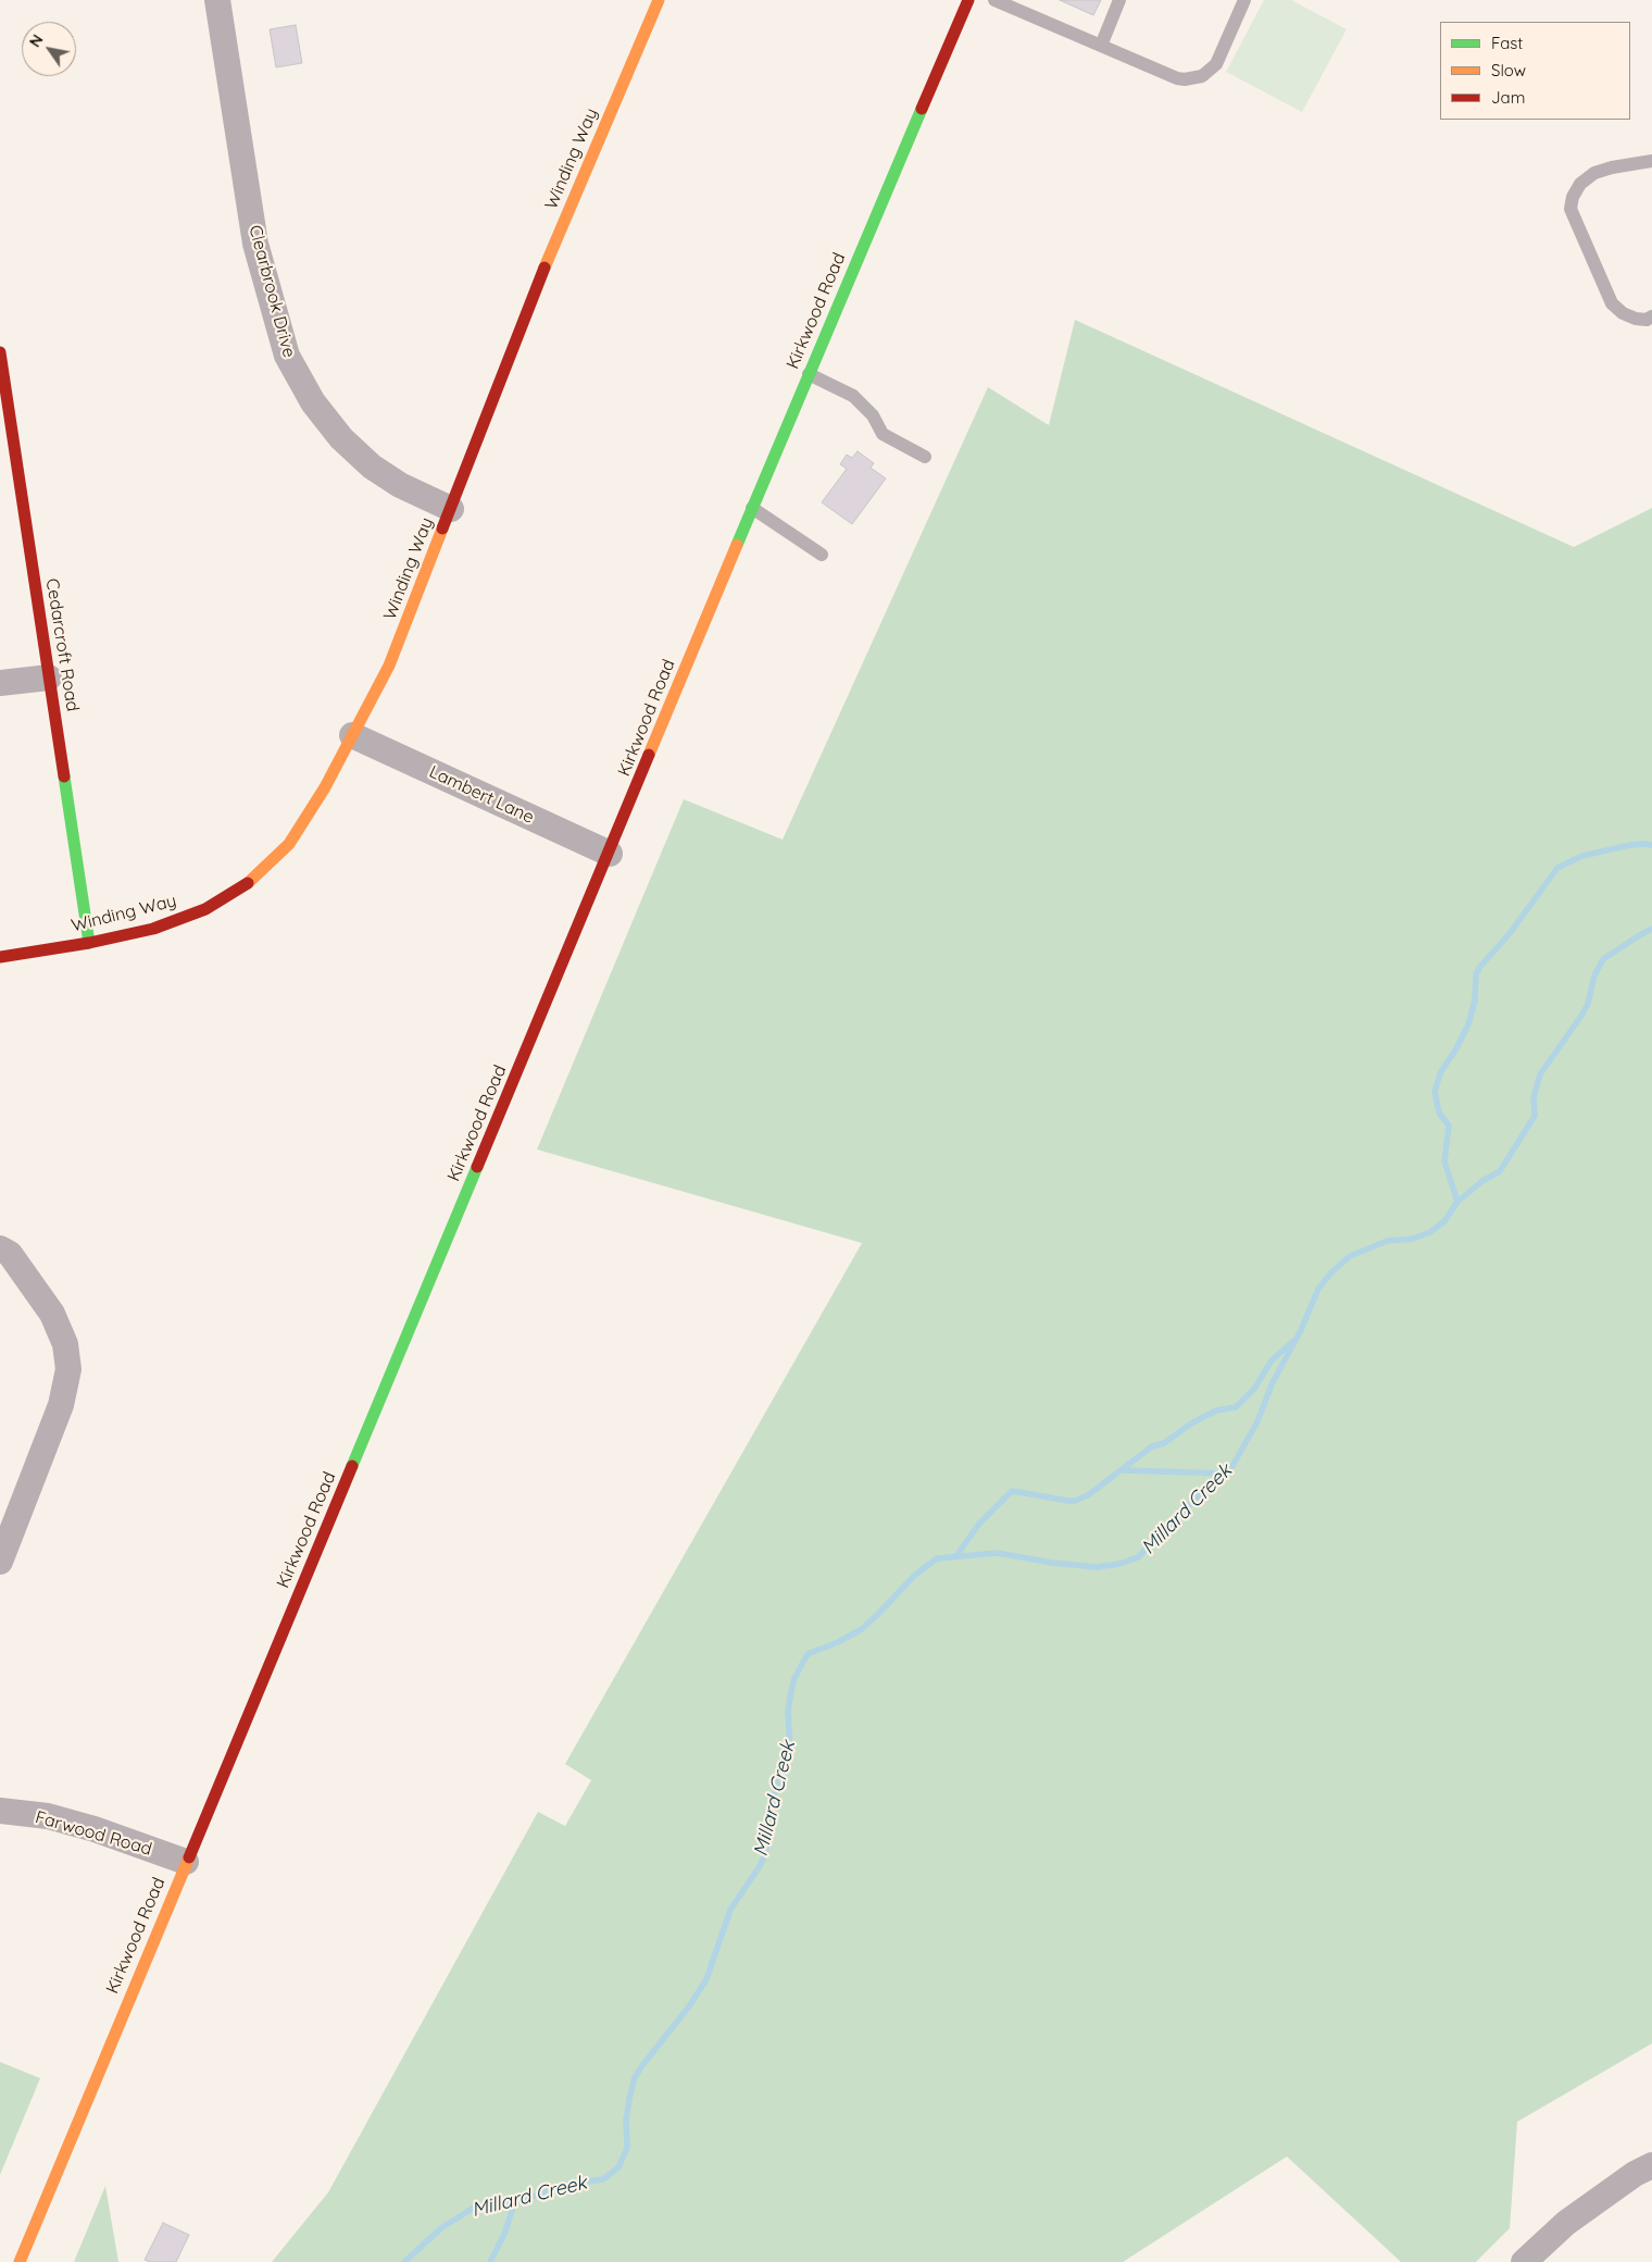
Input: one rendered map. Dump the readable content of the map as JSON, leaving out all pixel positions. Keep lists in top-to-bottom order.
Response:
{
  "streets": {
    "street": [
      "Winding Way",
      "Clearbrook Drive",
      "Kirkwood Road",
      "Cedarcroft Road",
      "Lambert Lane",
      "Farwood Road"
    ]
  },
  "crossings": [
    ["Winding Way", "Clearbrook Drive"],
    ["Winding Way", "Cedarcroft Road"],
    ["Winding Way", "Lambert Lane"],
    ["Kirkwood Road", "Lambert Lane"],
    ["Kirkwood Road", "Farwood Road"]
  ],
  "water": ["Millard Creek"],
  "legend": ["Fast", "Slow", "Jam"],
  "north": "top left"
}
